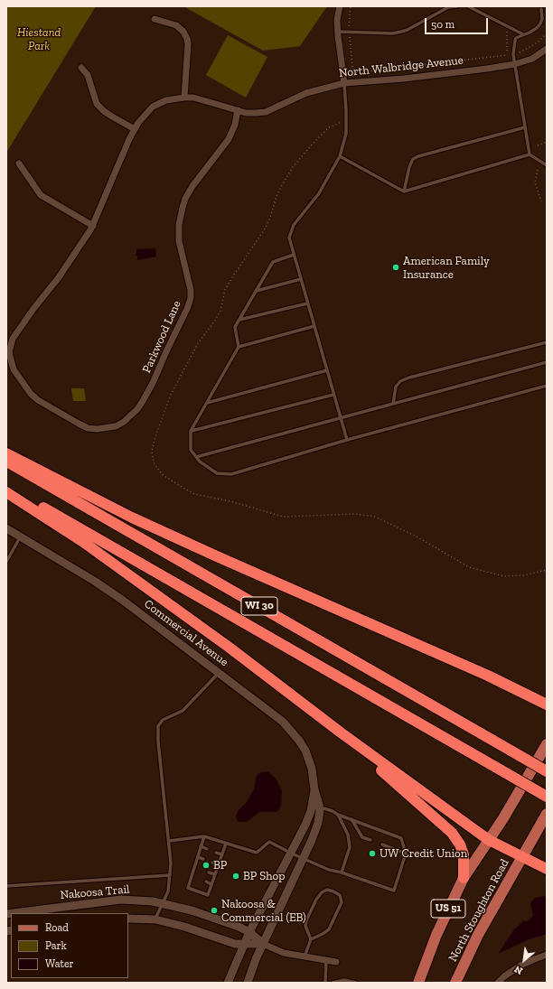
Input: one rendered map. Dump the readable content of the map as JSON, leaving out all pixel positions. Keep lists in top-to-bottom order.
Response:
{
  "streets": {
    "highway": ["WI 30"],
    "main road": ["US 51", "North Stoughton Road"],
    "street": [
      "North Walbridge Avenue",
      "Parkwood Lane",
      "Commercial Avenue",
      "Nakoosa Trail"
    ]
  },
  "crossings": [
    ["North Walbridge Avenue", "Parkwood Lane"],
    ["Commercial Avenue", "Nakoosa Trail"]
  ],
  "parks": ["Hiestand Park"],
  "places": [
    "American Family Insurance",
    "UW Credit Union",
    "BP",
    "BP Shop",
    "Nakoosa & Commercial (EB)"
  ],
  "legend": ["Road", "Park", "Water"],
  "scale_bar": "50 m",
  "north": "bottom left"
}
